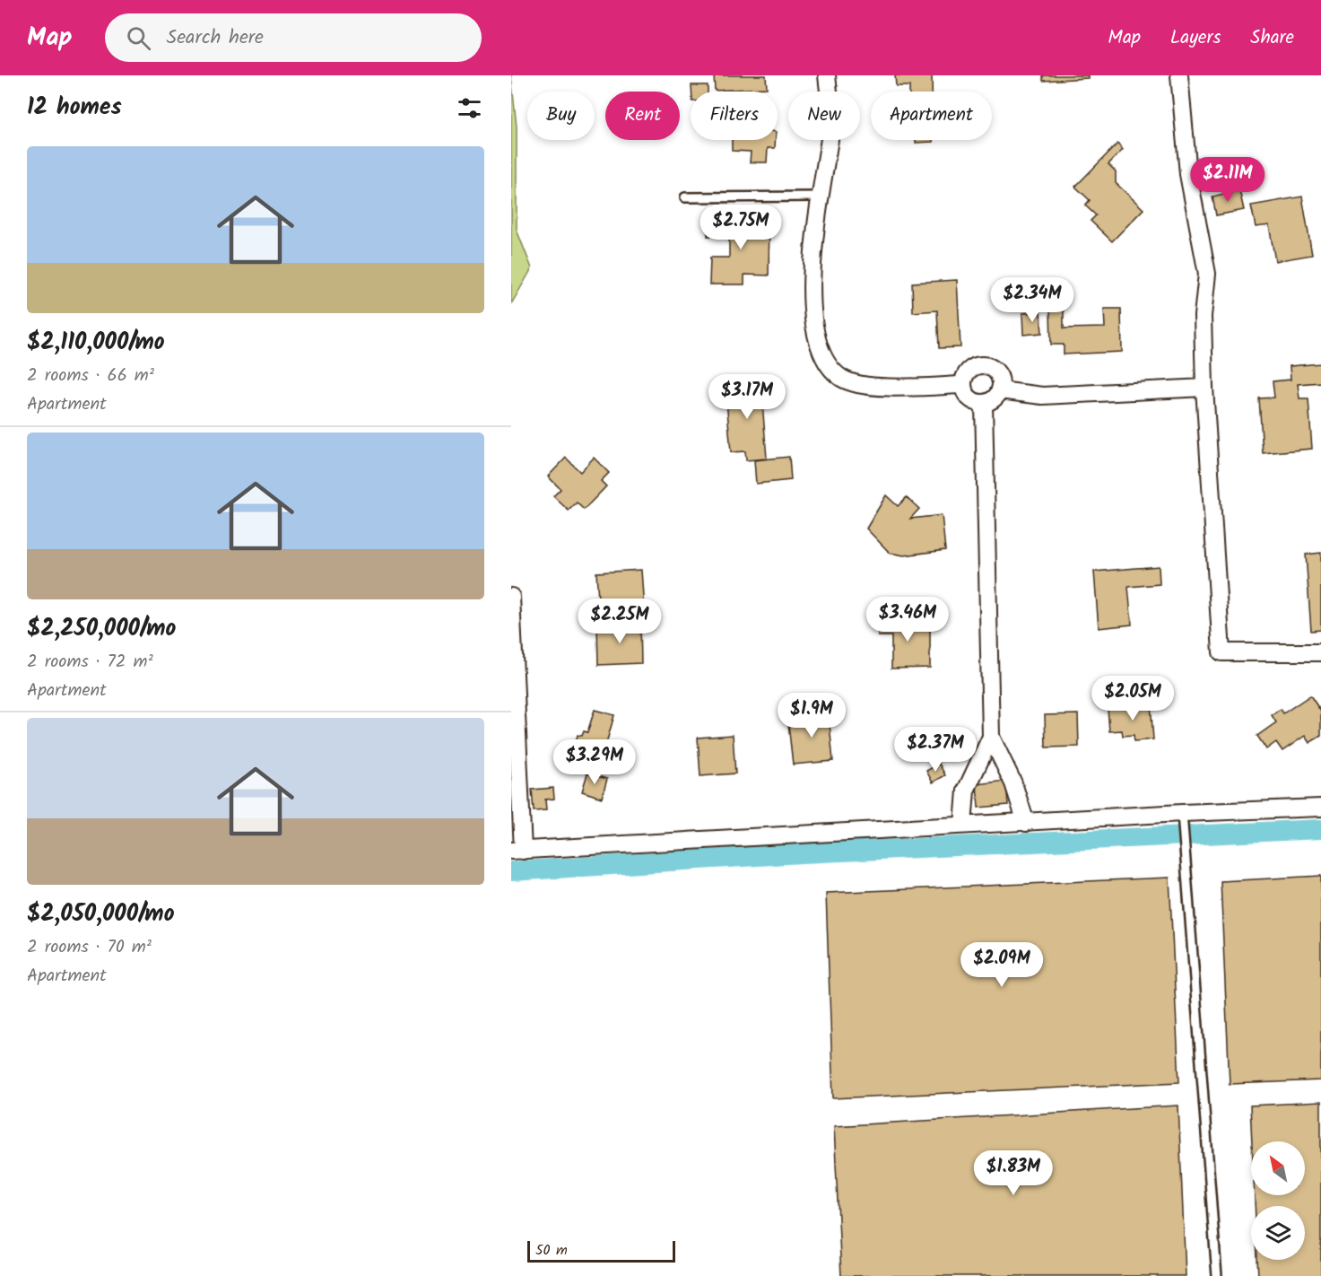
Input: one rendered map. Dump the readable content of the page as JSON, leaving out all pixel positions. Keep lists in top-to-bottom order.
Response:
{
  "scale_bar": "50 m",
  "north": "top left",
  "page": {
    "header": "Map",
    "search": "Search here",
    "nav": ["Map", "Layers", "Share"],
    "heading": "12 homes",
    "chip": [
      "Buy",
      "Rent",
      "Filters",
      "New",
      "Apartment"
    ],
    "list": [
      {
        "name": "$2,110,000/mo",
        "note": "2 rooms · 66 m² · Apartment"
      },
      {
        "name": "$2,250,000/mo",
        "note": "2 rooms · 72 m² · Apartment"
      },
      {
        "name": "$2,050,000/mo",
        "note": "2 rooms · 70 m² · Apartment"
      }
    ],
    "price": [
      "$2.11M",
      "$2.75M",
      "$2.34M",
      "$3.17M",
      "$3.46M",
      "$2.25M",
      "$2.05M",
      "$1.9M",
      "$2.37M",
      "$3.29M",
      "$2.09M",
      "$1.83M"
    ],
    "scale": "50 m"
  }
}
